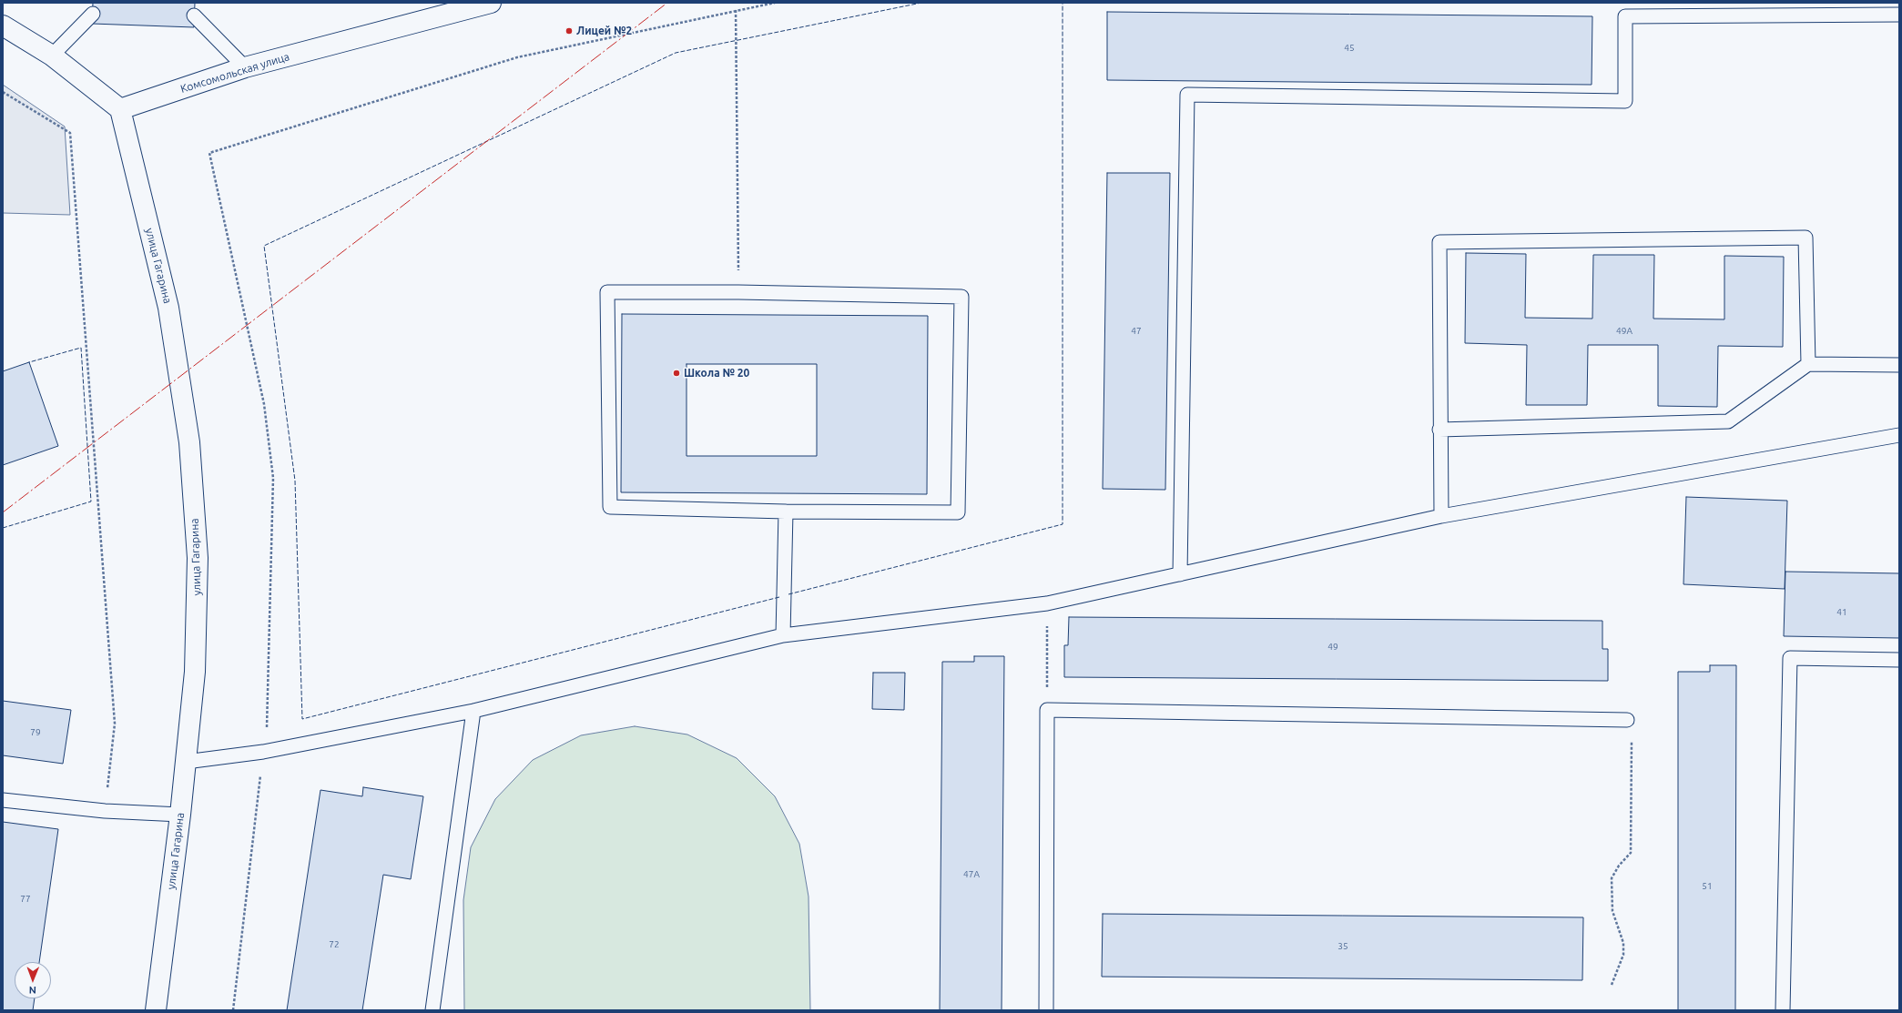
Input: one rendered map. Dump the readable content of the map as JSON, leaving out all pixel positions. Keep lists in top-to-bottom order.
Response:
{
  "streets": {
    "main road": ["Комсомольская улица", "улица Гагарина"]
  },
  "crossings": [
    ["Комсомольская улица", "улица Гагарина"]
  ],
  "places": ["Лицей №2", "Школа № 20"],
  "house_numbers": [
    "45",
    "47",
    "49А",
    "41",
    "49",
    "79",
    "47А",
    "51",
    "77",
    "72",
    "35"
  ],
  "north": "bottom"
}
